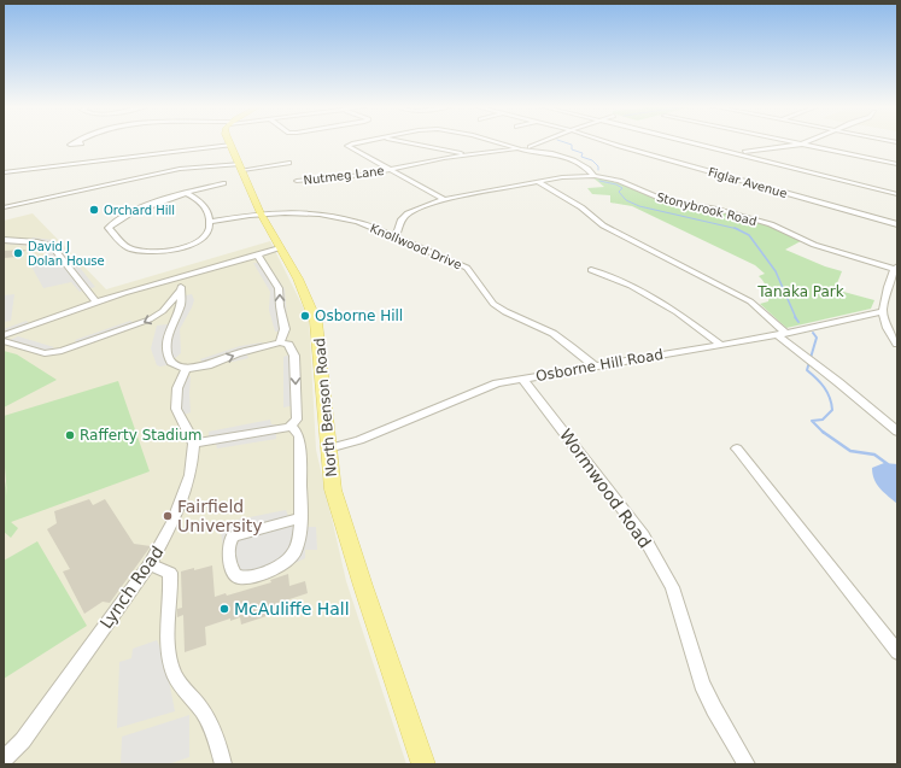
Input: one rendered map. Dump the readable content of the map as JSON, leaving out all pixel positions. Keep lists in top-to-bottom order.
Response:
{
  "streets": {
    "main road": ["North Benson Road"],
    "street": [
      "Nutmeg Lane",
      "Figlar Avenue",
      "Stonybrook Road",
      "Knollwood Drive",
      "Osborne Hill Road",
      "Wormwood Road",
      "Lynch Road"
    ]
  },
  "crossings": [
    ["Nutmeg Lane", "Stonybrook Road"],
    ["Knollwood Drive", "Osborne Hill Road"],
    ["Knollwood Drive", "North Benson Road"],
    ["Osborne Hill Road", "North Benson Road"],
    ["Osborne Hill Road", "Wormwood Road"]
  ],
  "parks": ["Tanaka Park"],
  "places": [
    "Orchard Hill",
    "David J Dolan House",
    "Osborne Hill",
    "Rafferty Stadium",
    "Fairfield University",
    "McAuliffe Hall"
  ]
}
